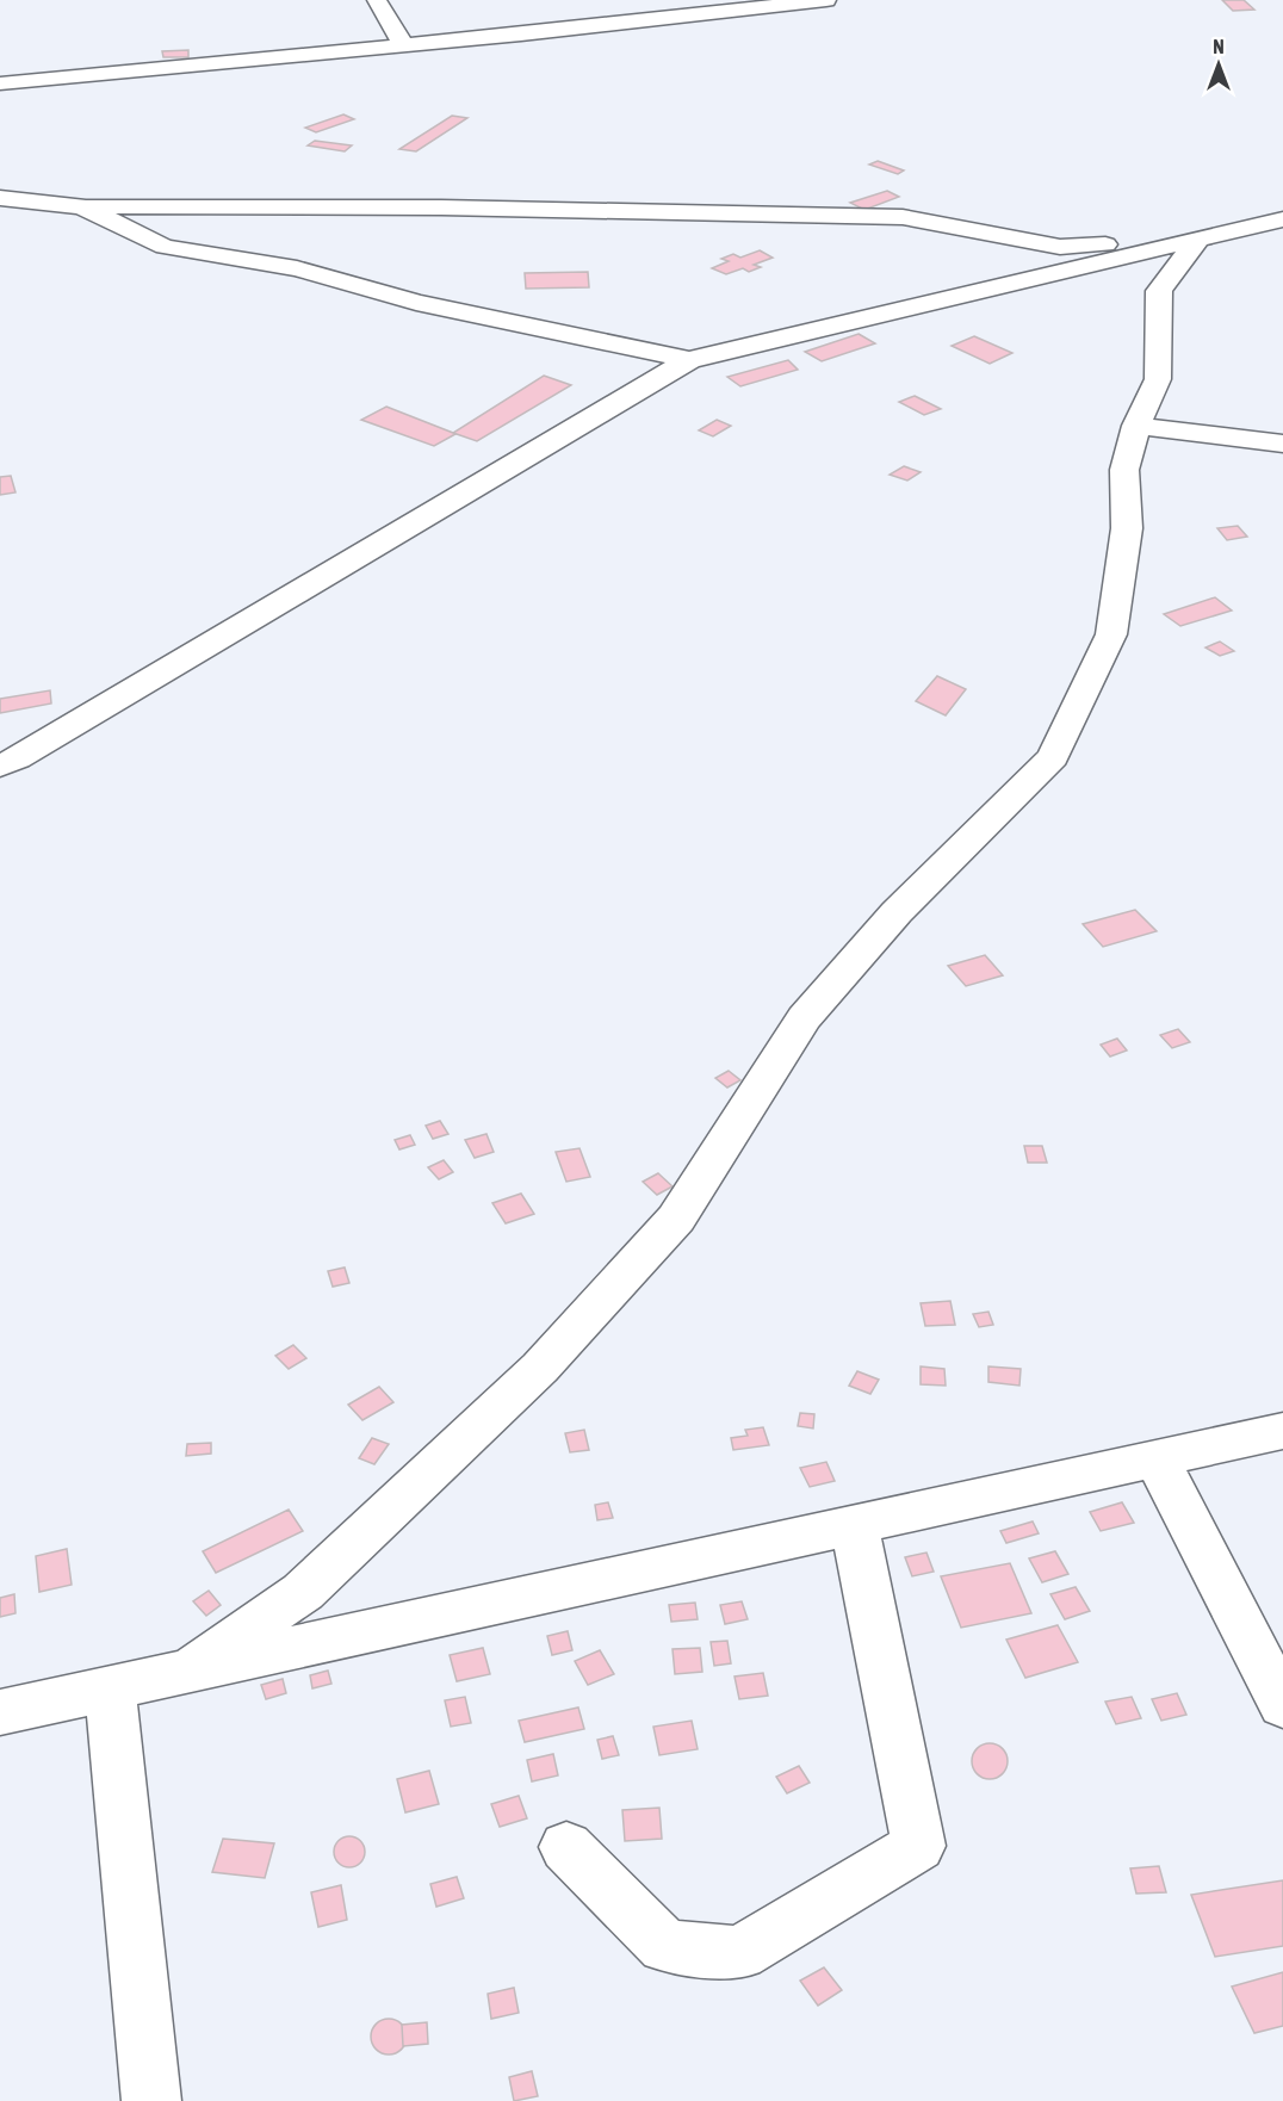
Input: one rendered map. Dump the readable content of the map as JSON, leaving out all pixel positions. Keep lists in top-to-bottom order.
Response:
{
  "north": "top"
}
